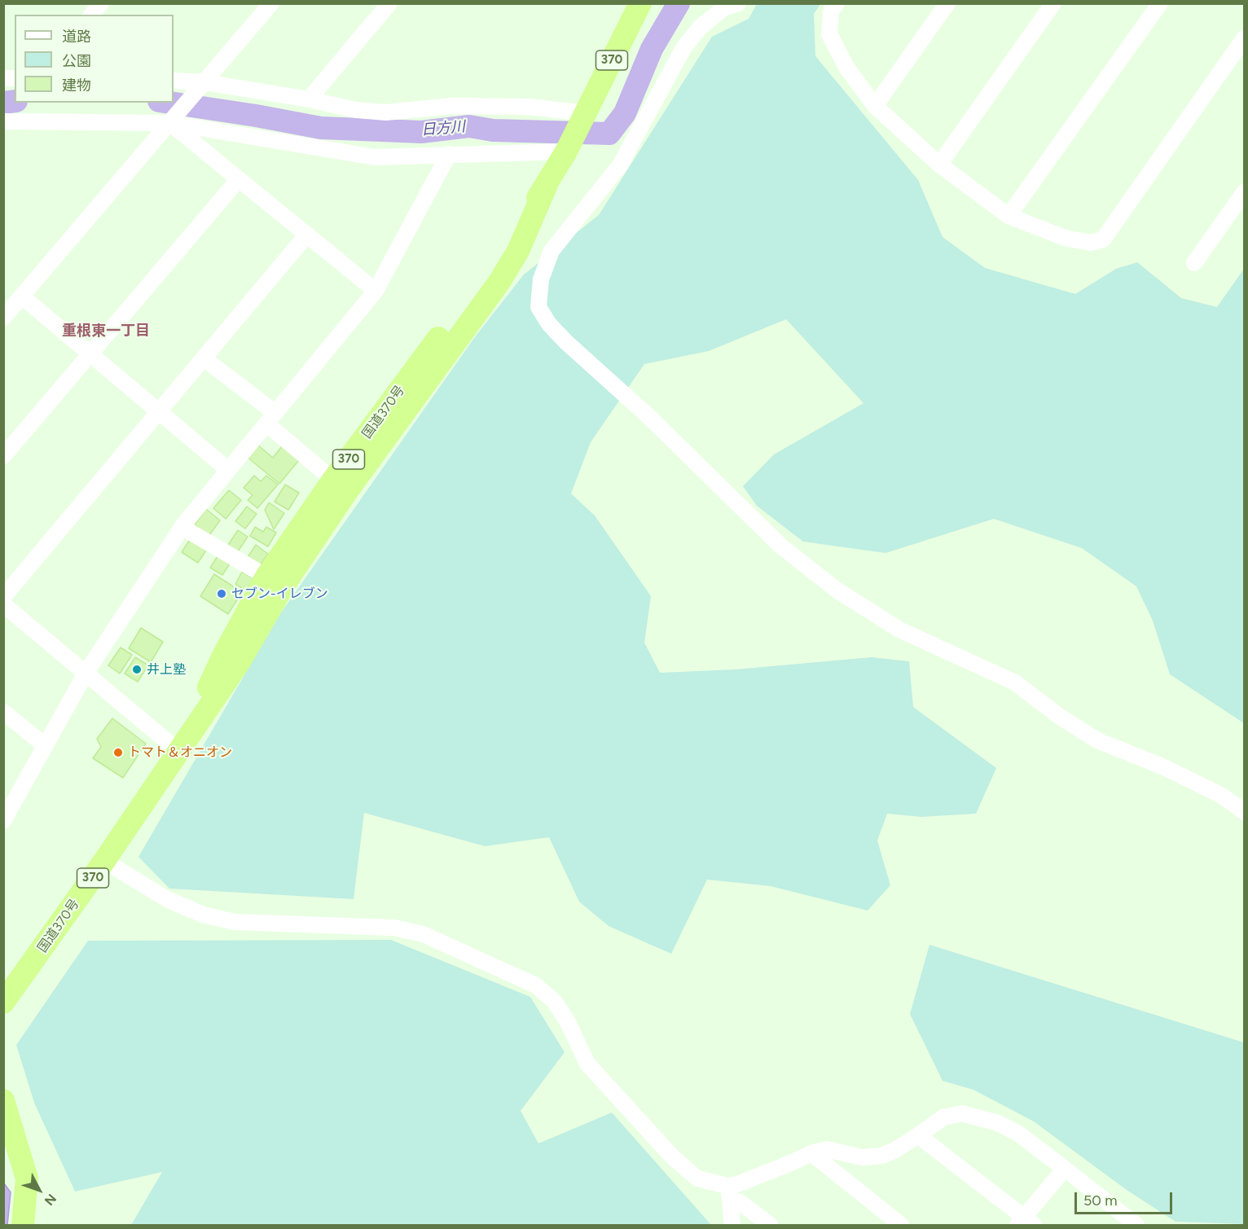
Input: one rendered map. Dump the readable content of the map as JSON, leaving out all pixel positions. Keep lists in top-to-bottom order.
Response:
{
  "streets": {
    "highway": ["370", "国道370号"]
  },
  "districts": ["重根東一丁目"],
  "water": ["日方川"],
  "places": ["セブン-イレブン", "井上塾", "トマト＆オニオン"],
  "legend": ["道路", "公園", "建物"],
  "scale_bar": "50 m",
  "north": "bottom right"
}
